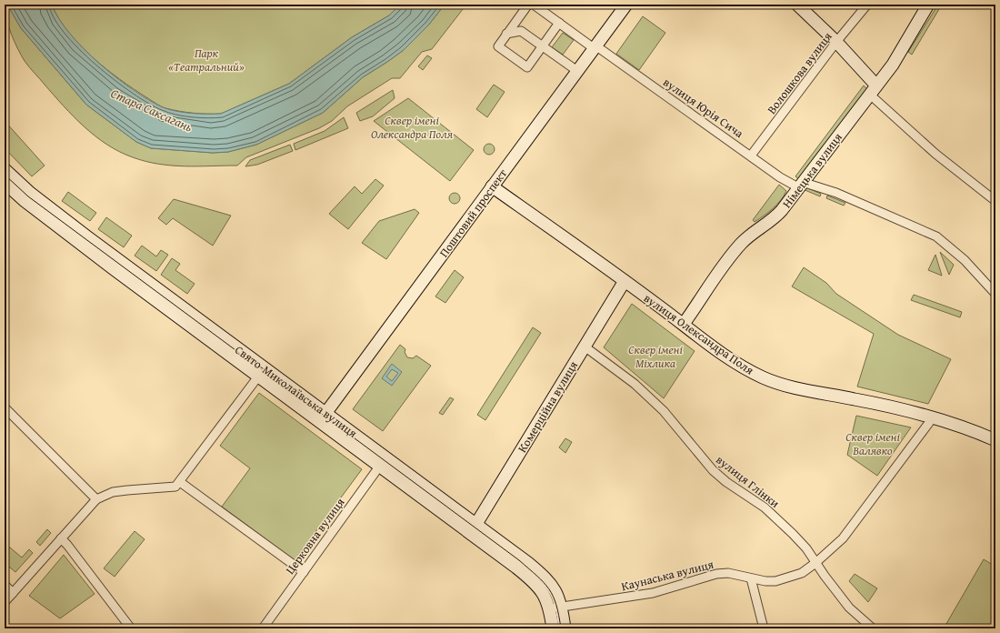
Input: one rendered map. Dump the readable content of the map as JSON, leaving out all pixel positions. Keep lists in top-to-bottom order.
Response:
{
  "streets": {
    "street": [
      "Волошкова вулиця",
      "вулиця Юрія Сича",
      "Німецька вулиця",
      "Поштовий проспект",
      "вулиця Олександра Поля",
      "Свято-Миколаївська вулиця",
      "Комерційна вулиця",
      "вулиця Глінки",
      "Церковна вулиця",
      "Каунаська вулиця"
    ]
  },
  "crossings": [
    ["Волошкова вулиця", "вулиця Юрія Сича"],
    ["вулиця Юрія Сича", "Німецька вулиця"],
    ["вулиця Юрія Сича", "Поштовий проспект"],
    ["Німецька вулиця", "вулиця Олександра Поля"],
    ["Поштовий проспект", "вулиця Олександра Поля"],
    ["Поштовий проспект", "Свято-Миколаївська вулиця"],
    ["вулиця Олександра Поля", "Комерційна вулиця"],
    ["вулиця Олександра Поля", "Каунаська вулиця"],
    ["Свято-Миколаївська вулиця", "Комерційна вулиця"],
    ["Свято-Миколаївська вулиця", "Церковна вулиця"],
    ["Свято-Миколаївська вулиця", "Каунаська вулиця"],
    ["Комерційна вулиця", "вулиця Глінки"],
    ["вулиця Глінки", "Каунаська вулиця"]
  ],
  "water": ["Стара Саксагань"],
  "parks": [
    "Парк «Театральний»",
    "Сквер імені Олександра Поля",
    "Сквер імені Міхлика",
    "Сквер імені Валявкo"
  ]
}
